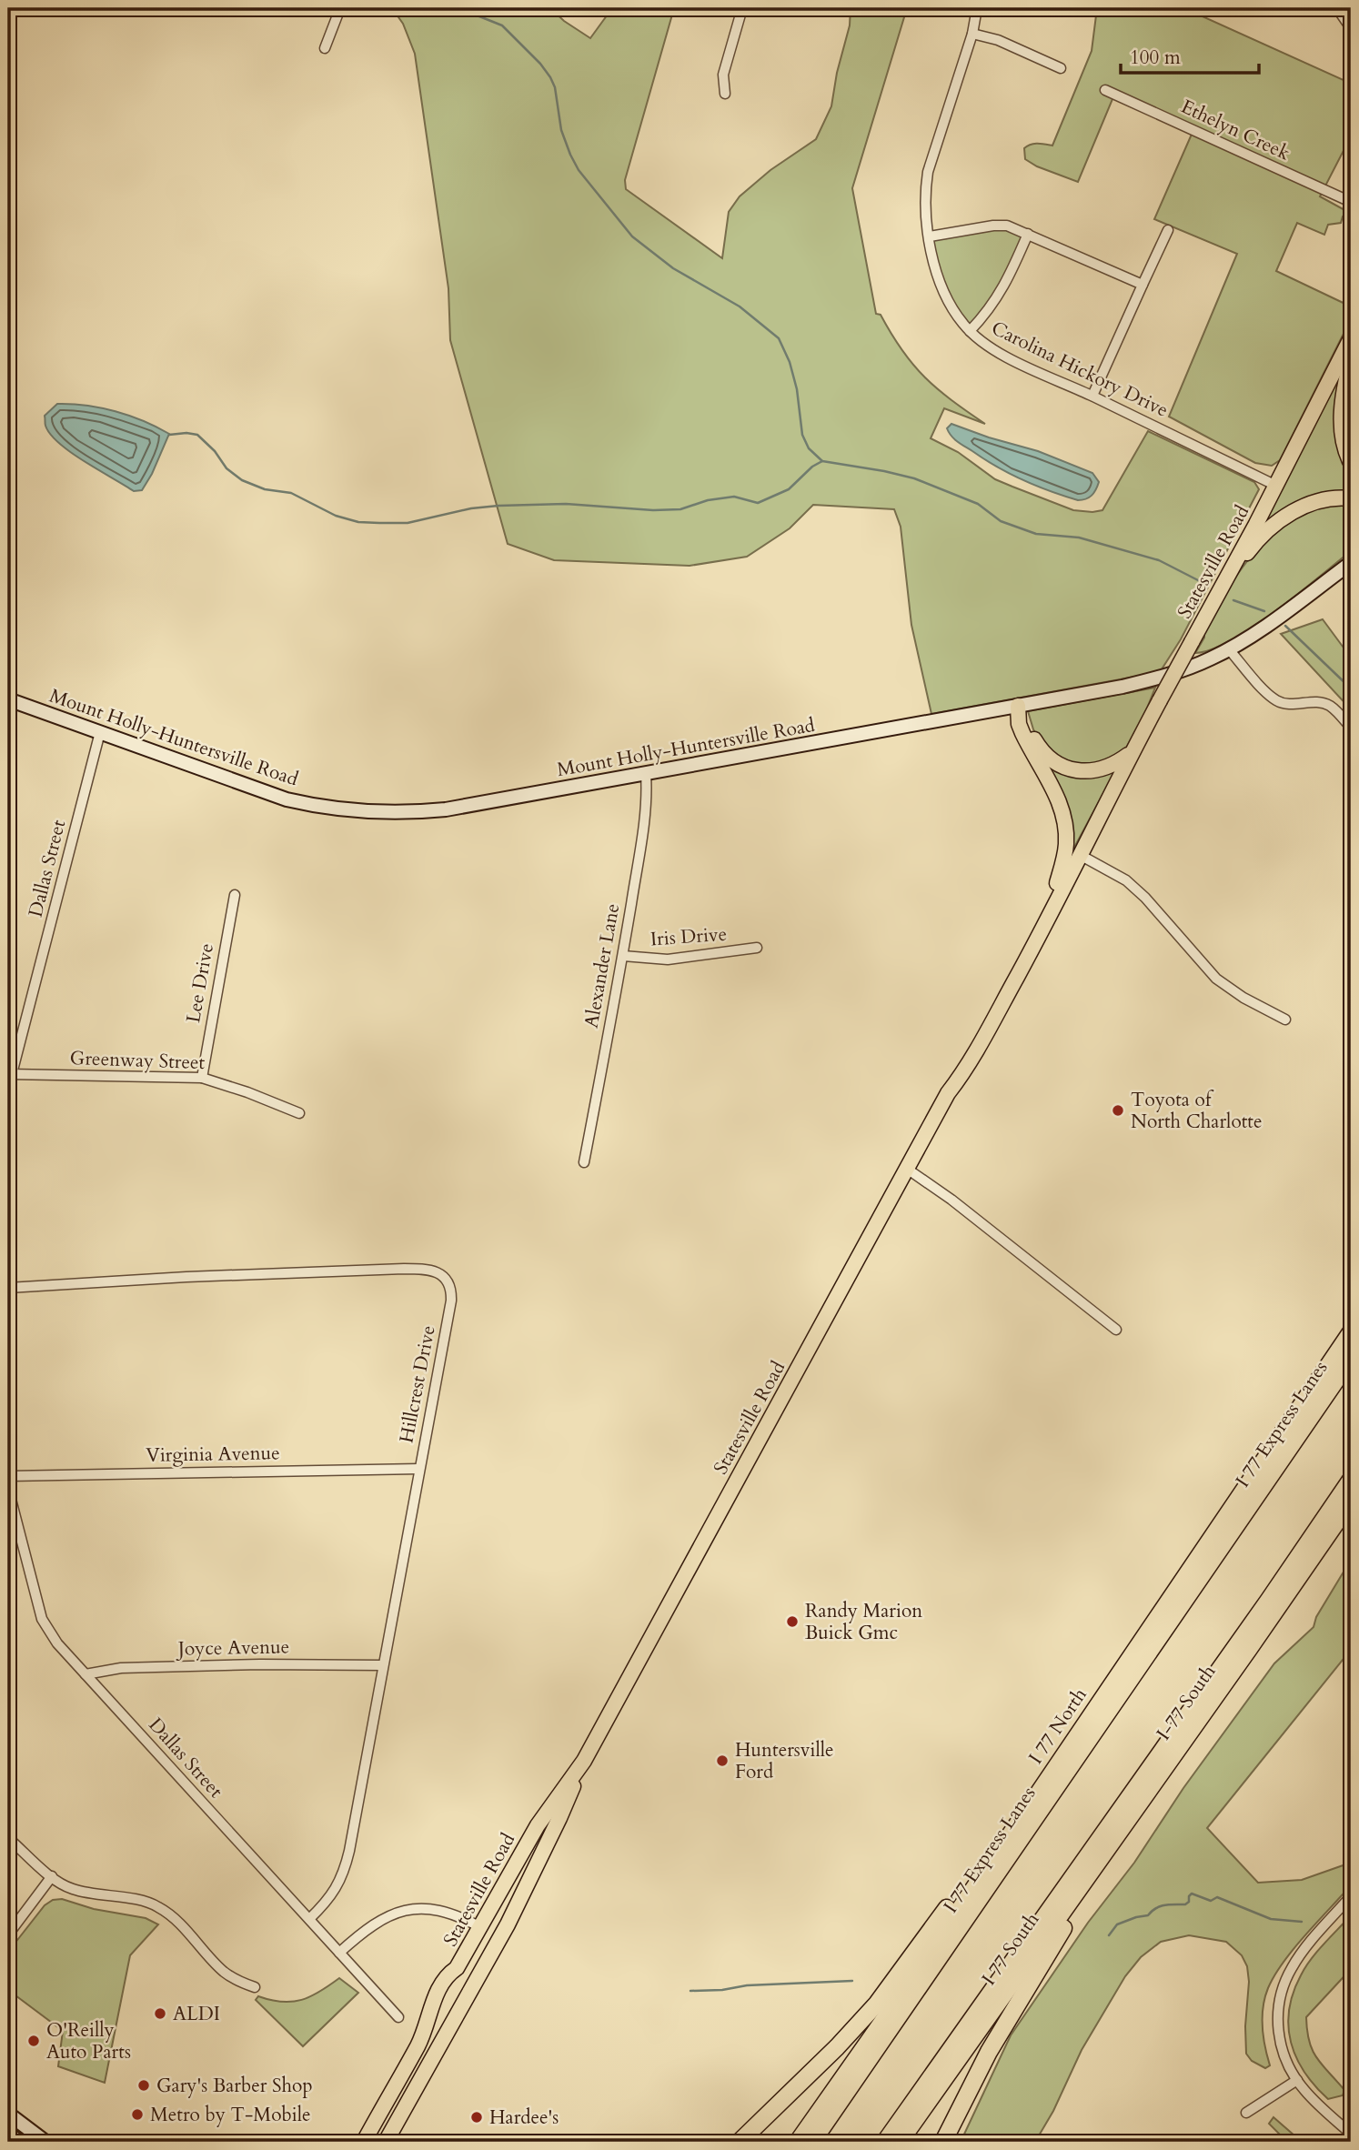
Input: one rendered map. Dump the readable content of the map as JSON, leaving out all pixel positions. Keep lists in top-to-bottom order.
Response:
{
  "streets": {
    "highway": [
      "I 77 Express Lanes",
      "I-77 South",
      "I 77 North",
      "I 77 South"
    ],
    "main road": ["Statesville Road", "Mount Holly-Huntersville Road"],
    "street": [
      "Ethelyn Creek",
      "Carolina Hickory Drive",
      "Dallas Street",
      "Iris Drive",
      "Alexander Lane",
      "Lee Drive",
      "Greenway Street",
      "Hillcrest Drive",
      "Virginia Avenue",
      "Joyce Avenue"
    ]
  },
  "crossings": [
    ["Carolina Hickory Drive", "Statesville Road"],
    ["Mount Holly-Huntersville Road", "Dallas Street"],
    ["Mount Holly-Huntersville Road", "Alexander Lane"],
    ["Dallas Street", "Greenway Street"],
    ["Dallas Street", "Hillcrest Drive"],
    ["Dallas Street", "Joyce Avenue"],
    ["Iris Drive", "Alexander Lane"],
    ["Lee Drive", "Greenway Street"],
    ["Hillcrest Drive", "Virginia Avenue"],
    ["Hillcrest Drive", "Joyce Avenue"],
    ["I-77 South", "I 77 South"]
  ],
  "places": [
    "Toyota of North Charlotte",
    "Randy Marion Buick Gmc",
    "Huntersville Ford",
    "ALDI",
    "O'Reilly Auto Parts",
    "Gary's Barber Shop",
    "Metro by T-Mobile",
    "Hardee's"
  ],
  "scale_bar": "100 m"
}
